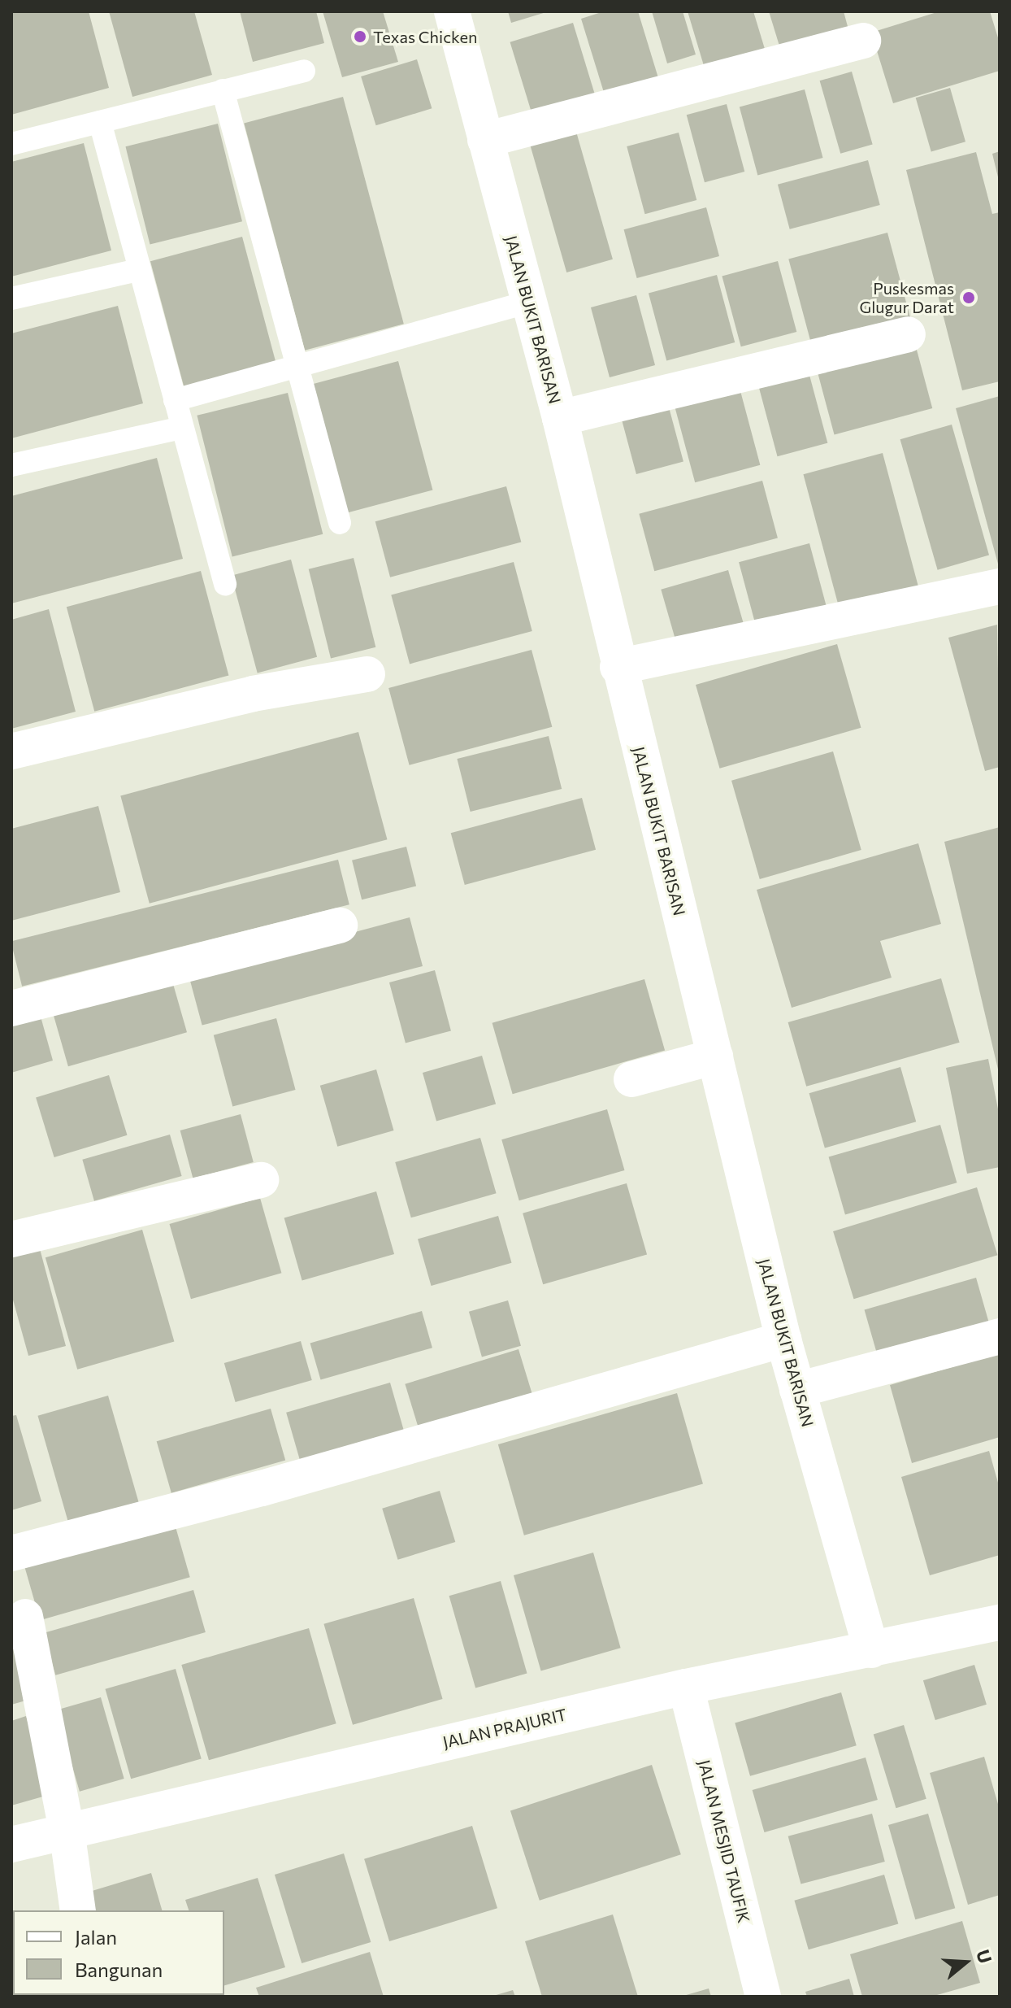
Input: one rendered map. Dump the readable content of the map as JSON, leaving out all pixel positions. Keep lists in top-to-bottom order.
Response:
{
  "streets": {
    "street": ["JALAN BUKIT BARISAN", "JALAN PRAJURIT", "JALAN MESJID TAUFIK"]
  },
  "crossings": [
    ["JALAN BUKIT BARISAN", "JALAN PRAJURIT"],
    ["JALAN PRAJURIT", "JALAN MESJID TAUFIK"]
  ],
  "places": ["Texas Chicken", "Puskesmas Glugur Darat"],
  "legend": ["Jalan", "Bangunan"],
  "north": "right"
}
